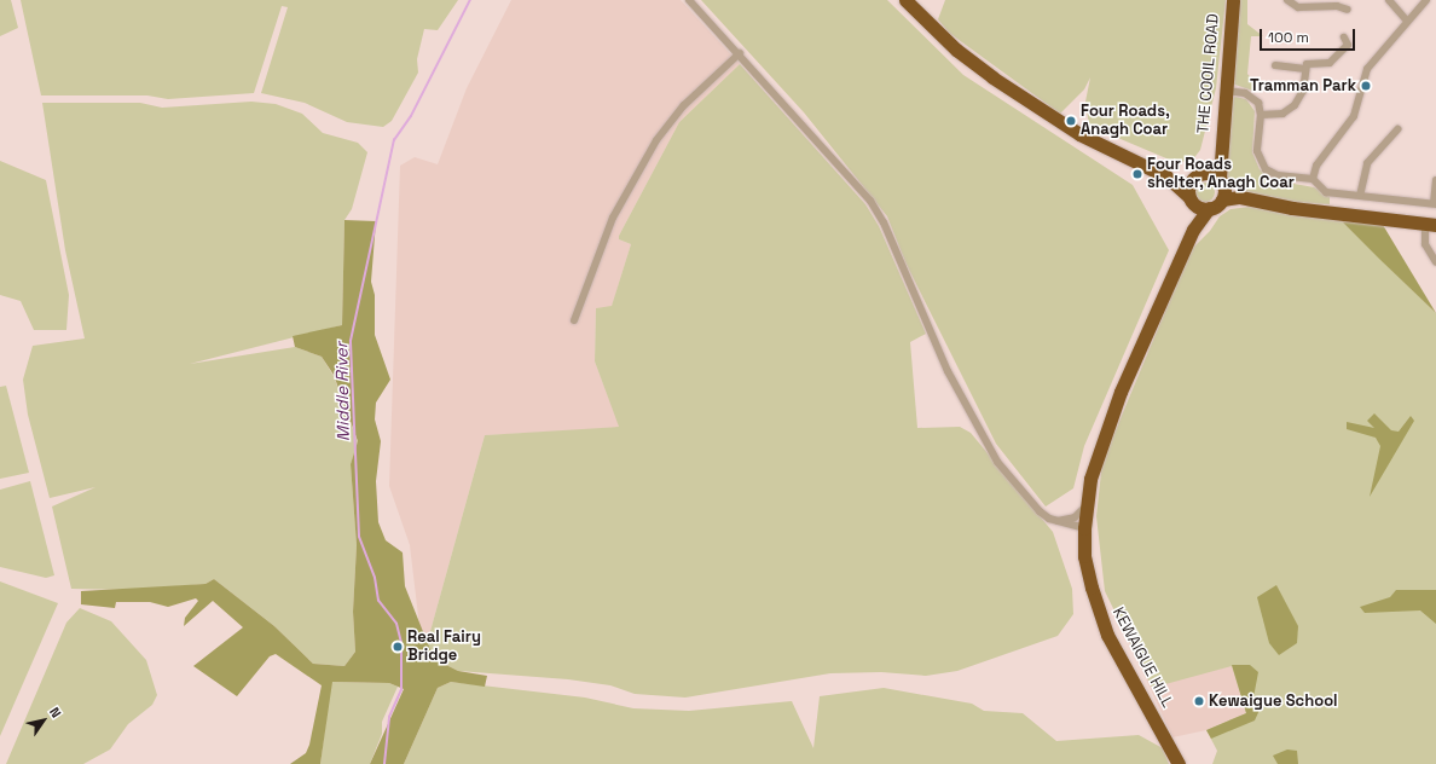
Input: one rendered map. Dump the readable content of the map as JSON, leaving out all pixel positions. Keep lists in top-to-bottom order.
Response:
{
  "streets": {
    "highway": ["THE COOIL ROAD", "KEWAIGUE HILL"]
  },
  "water": ["Middle River"],
  "places": [
    "Tramman Park",
    "Four Roads, Anagh Coar",
    "Four Roads shelter, Anagh Coar",
    "Real Fairy Bridge",
    "Kewaigue School"
  ],
  "scale_bar": "100 m",
  "north": "top right"
}
